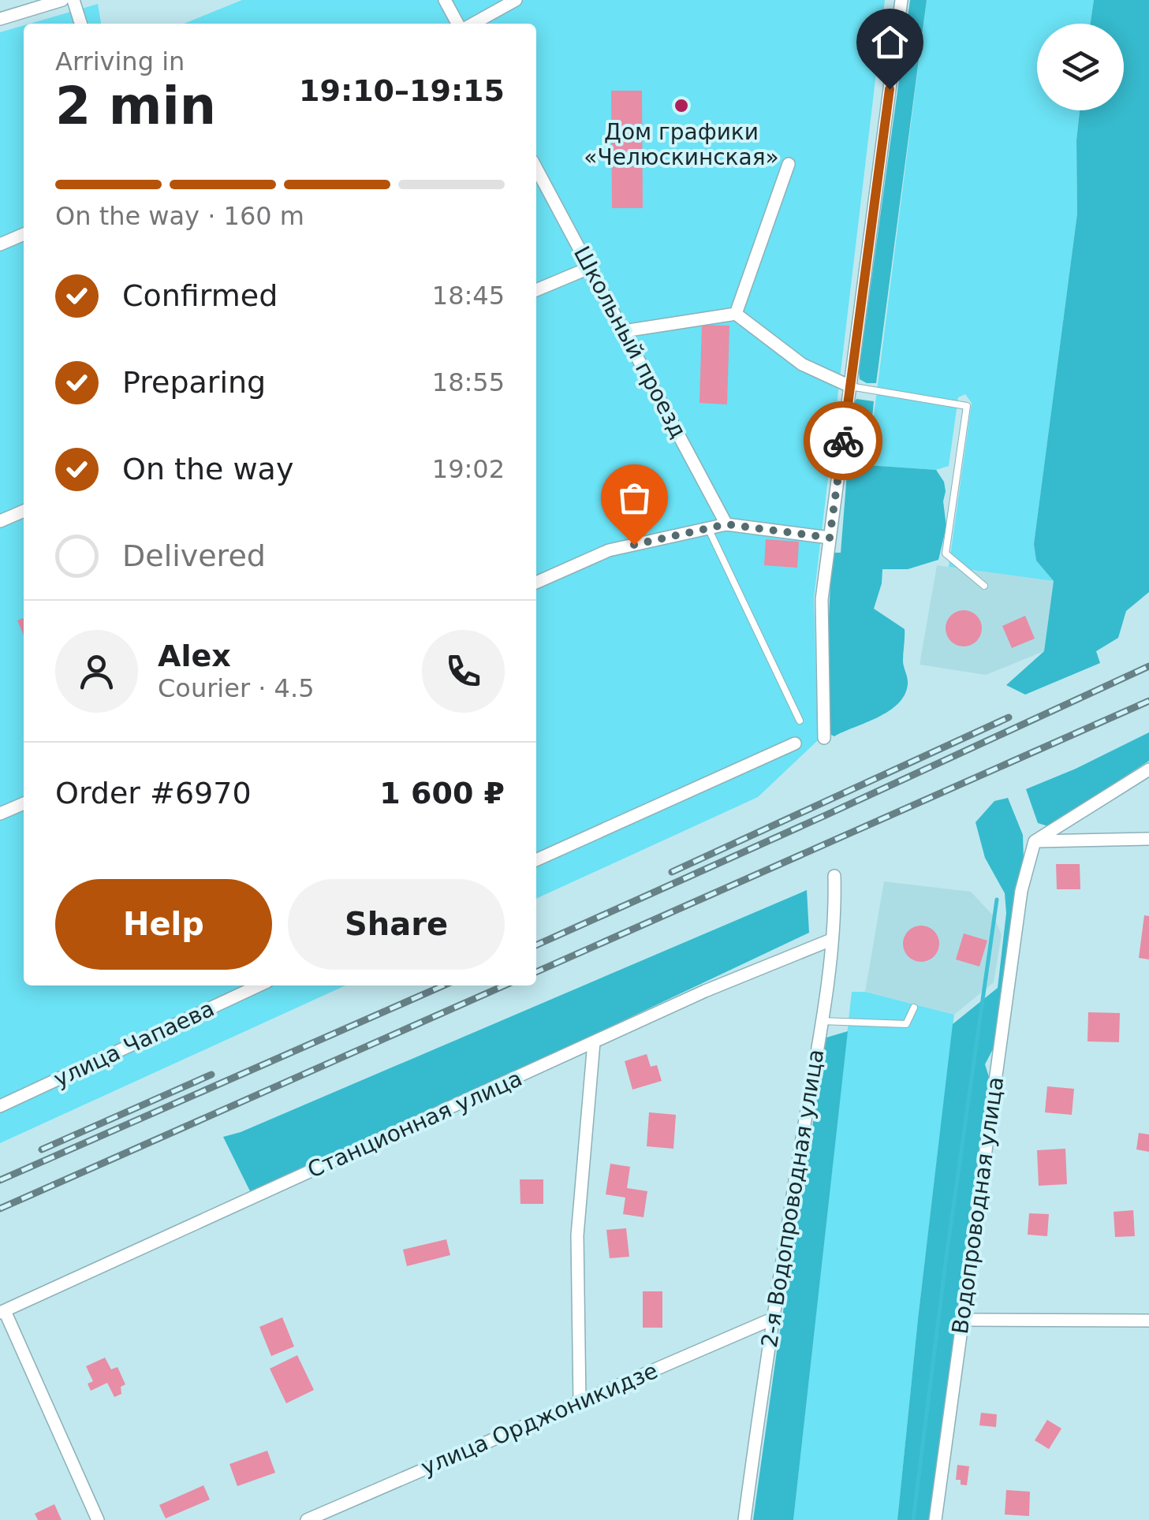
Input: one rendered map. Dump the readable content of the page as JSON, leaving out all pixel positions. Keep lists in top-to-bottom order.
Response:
{
  "streets": {
    "street": [
      "Школьный проезд",
      "улица Чапаева",
      "Станционная улица",
      "2-я Водопроводная улица",
      "Водопроводная улица",
      "улица Орджоникидзе"
    ]
  },
  "crossings": [
    ["Станционная улица", "2-я Водопроводная улица"],
    ["2-я Водопроводная улица", "улица Орджоникидзе"]
  ],
  "places": ["Дом графики «Челюскинская»"],
  "page": {
    "heading": ["2 min", "Arriving in", "19:10–19:15"],
    "panel": [
      "Alex",
      "Courier · 4.5",
      "Order #6970",
      "1 600 ₽"
    ],
    "bar": "On the way · 160 m",
    "list": [
      ["Confirmed", "18:45"],
      ["Preparing", "18:55"],
      ["On the way", "19:02"],
      "Delivered"
    ],
    "buttons": ["Help", "Share"]
  }
}
